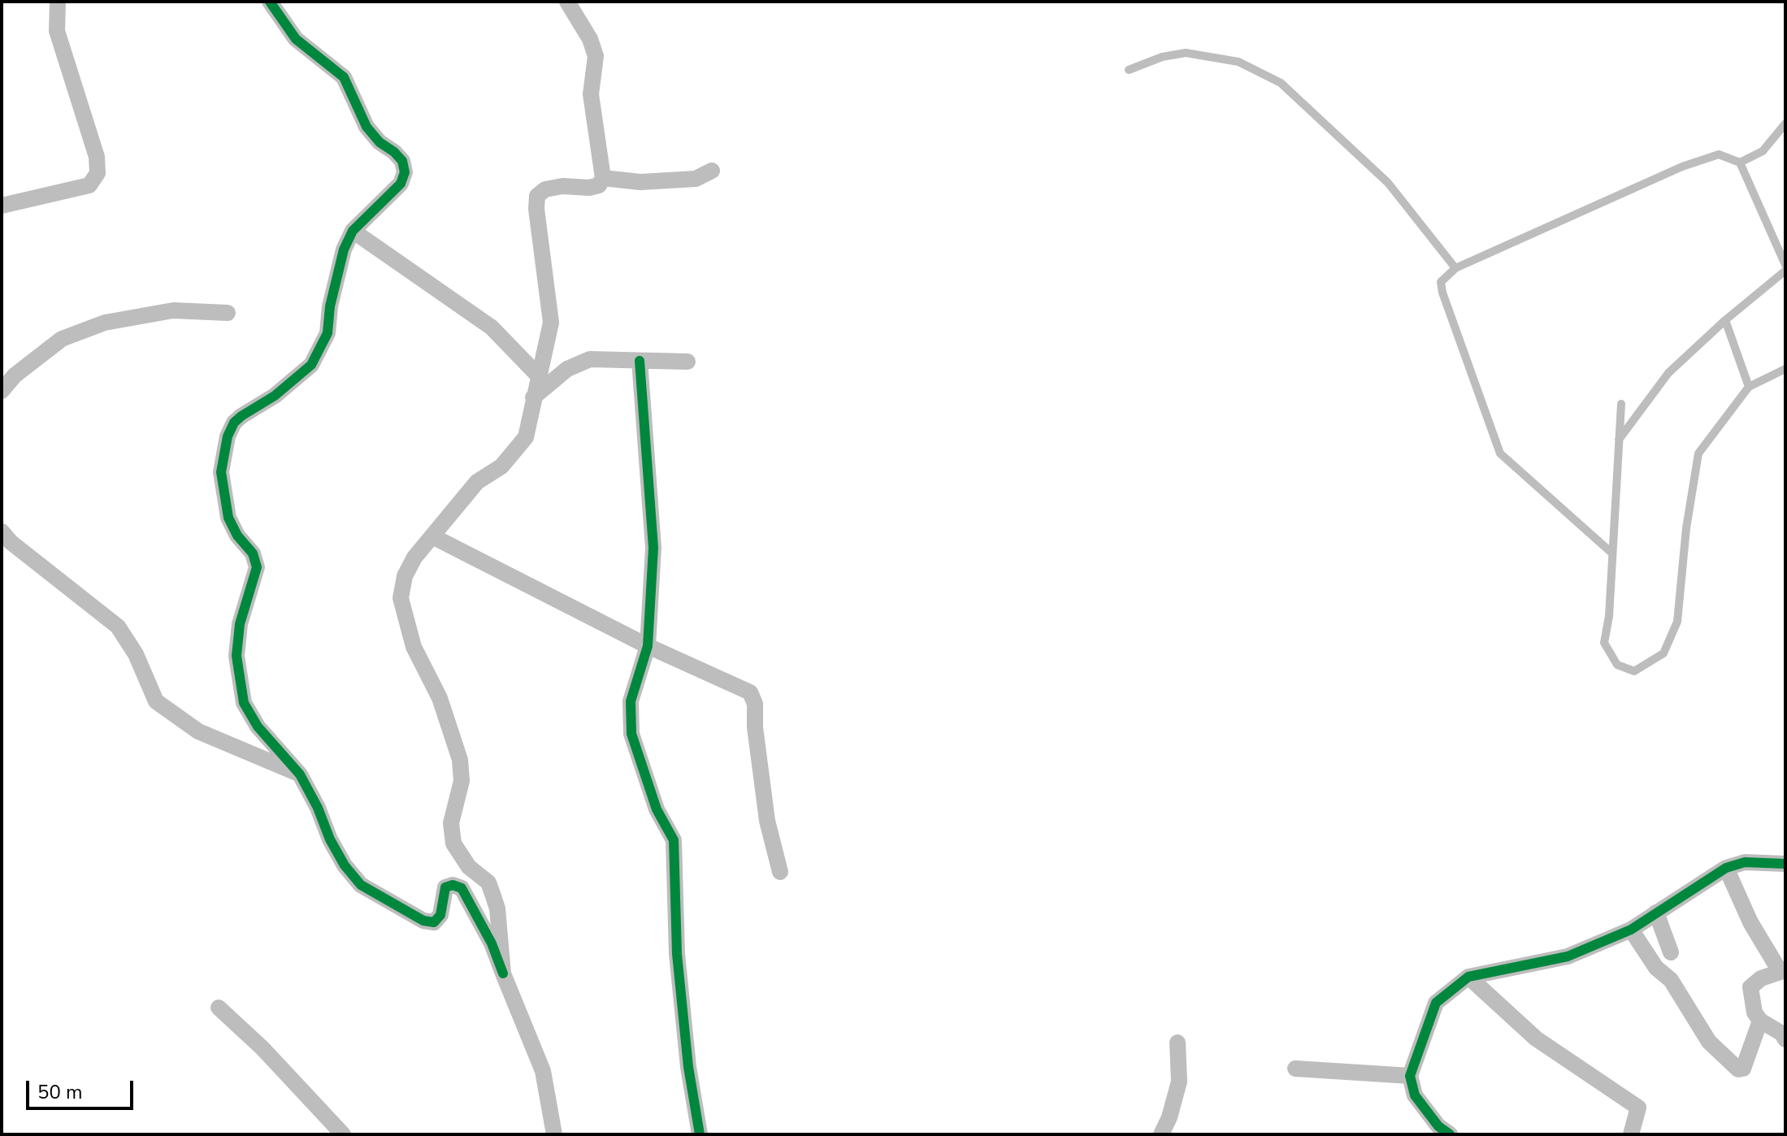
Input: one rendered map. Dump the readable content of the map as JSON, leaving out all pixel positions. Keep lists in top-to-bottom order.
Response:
{
  "scale_bar": "50 m"
}
